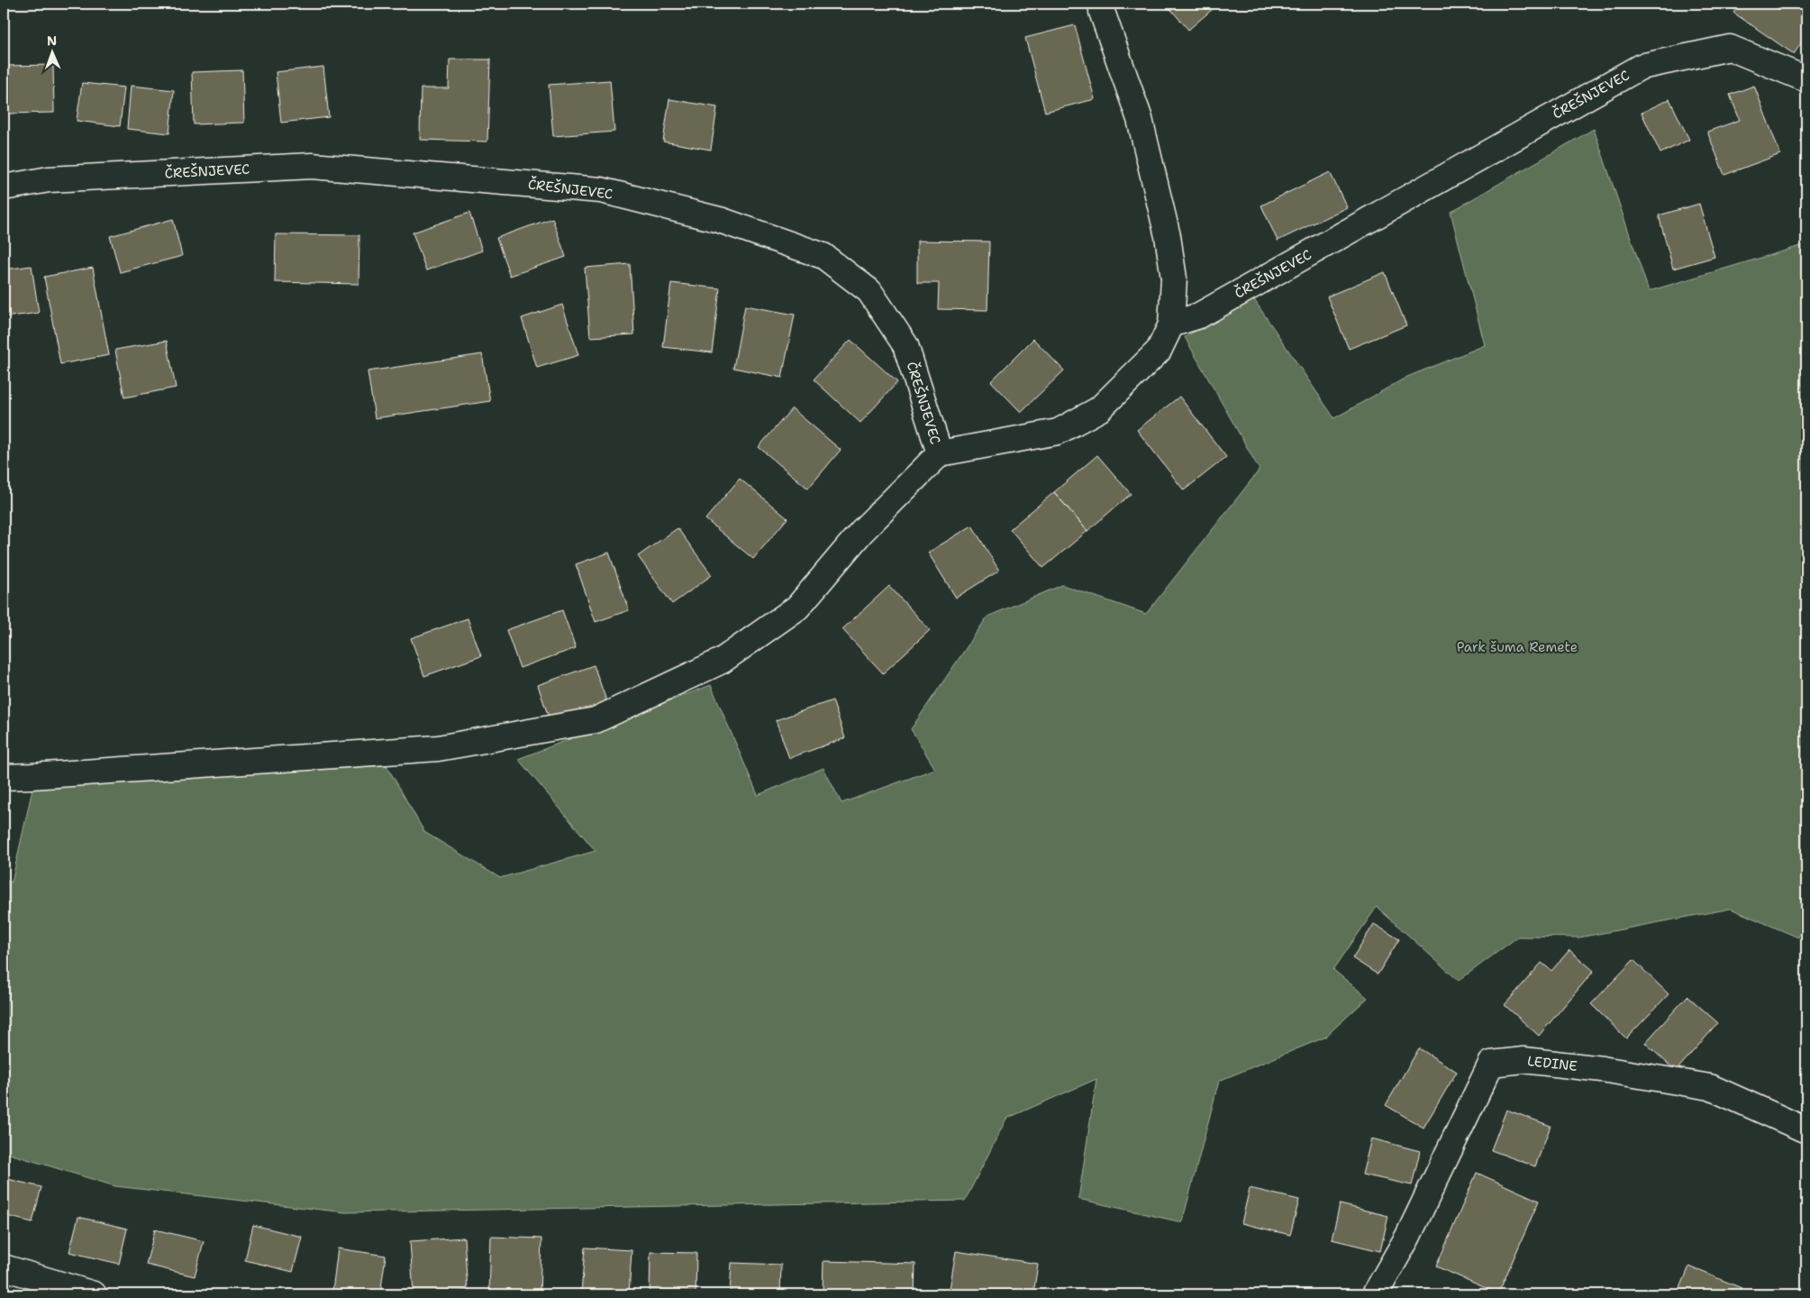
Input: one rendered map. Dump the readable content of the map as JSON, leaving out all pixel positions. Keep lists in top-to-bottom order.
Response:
{
  "streets": {
    "street": ["ČREŠNJEVEC", "LEDINE"]
  },
  "parks": ["Park šuma Remete"],
  "north": "top"
}
